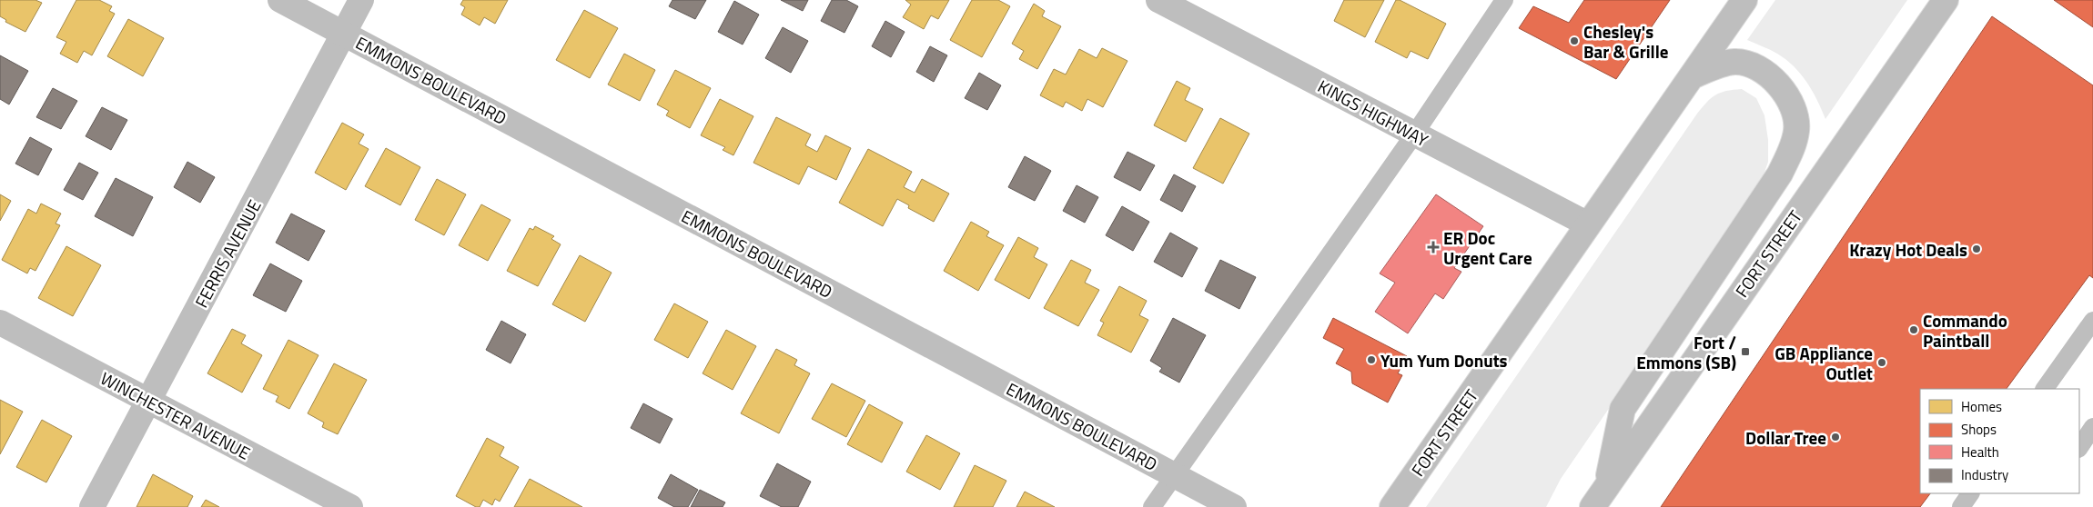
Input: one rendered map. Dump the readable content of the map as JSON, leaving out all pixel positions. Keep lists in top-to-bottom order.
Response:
{
  "streets": {
    "street": [
      "EMMONS BOULEVARD",
      "KINGS HIGHWAY",
      "FERRIS AVENUE",
      "FORT STREET",
      "WINCHESTER AVENUE"
    ]
  },
  "crossings": [
    ["EMMONS BOULEVARD", "FERRIS AVENUE"],
    ["KINGS HIGHWAY", "FORT STREET"],
    ["FERRIS AVENUE", "WINCHESTER AVENUE"]
  ],
  "places": {
    "other": [
      "Chesley's Bar & Grille",
      "Krazy Hot Deals",
      "Commando Paintball",
      "Yum Yum Donuts",
      "GB Appliance Outlet",
      "Dollar Tree"
    ],
    "health": ["ER Doc Urgent Care"],
    "transit": ["Fort / Emmons (SB)"]
  },
  "legend": [
    "Homes",
    "Shops",
    "Health",
    "Industry"
  ]
}
